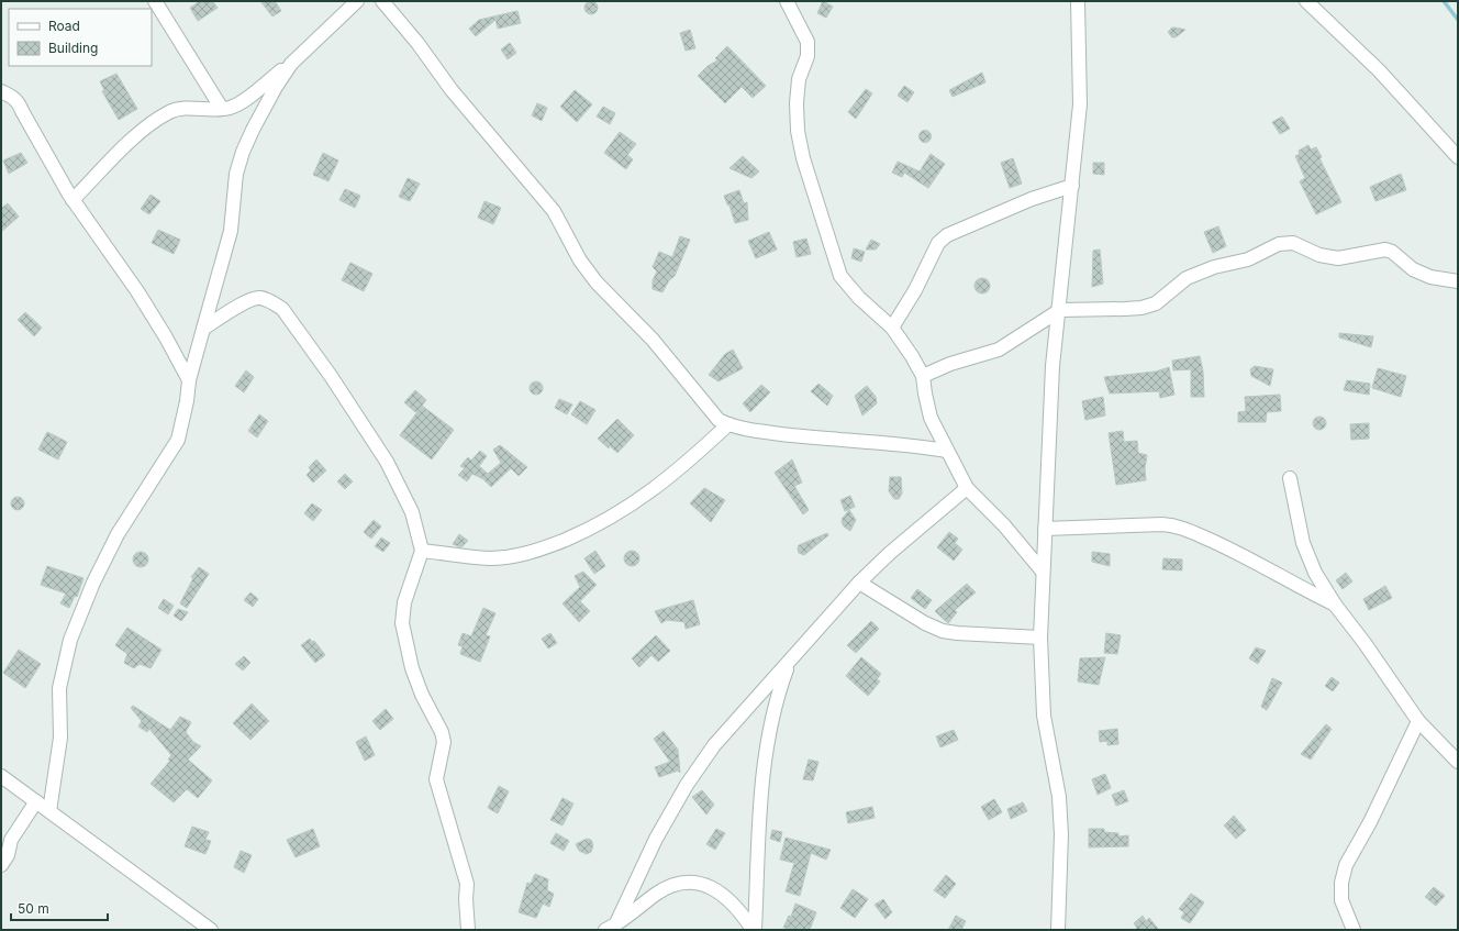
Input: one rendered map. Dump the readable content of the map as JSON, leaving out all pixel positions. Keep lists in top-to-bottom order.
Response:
{
  "legend": ["Road", "Building"],
  "scale_bar": "50 m"
}
